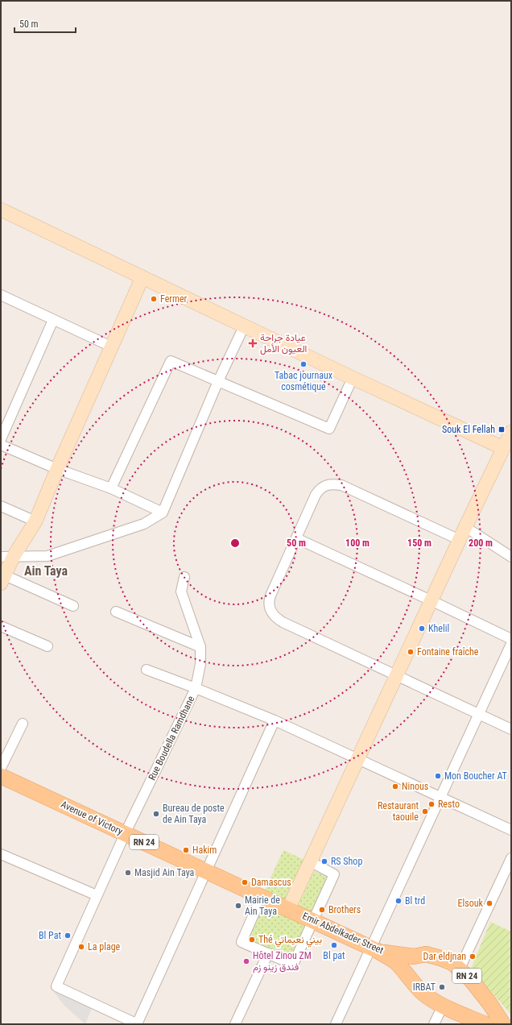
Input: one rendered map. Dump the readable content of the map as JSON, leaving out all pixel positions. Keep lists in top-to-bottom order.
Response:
{
  "streets": {
    "main road": ["Avenue of Victory", "RN 24", "Emir Abdelkader Street"],
    "street": ["Rue Boudella Ramdhane"]
  },
  "crossings": [
    ["Rue Boudella Ramdhane", "Avenue of Victory"],
    ["Avenue of Victory", "Emir Abdelkader Street"]
  ],
  "districts": ["Ain Taya"],
  "places": {
    "other": [
      "Fermer",
      "Tabac journaux cosmétique",
      "Khelil",
      "Fontaine fraîche",
      "Mon Boucher AT",
      "Ninous",
      "Resto",
      "Restaurant taouile",
      "Bureau de poste de Ain Taya",
      "Hakim",
      "RS Shop",
      "Masjid Ain Taya",
      "Damascus",
      "Bl trd",
      "Elsouk",
      "Mairie de Ain Taya",
      "Brothers",
      "Bl Pat",
      "Thé بيني نعيماتي",
      "Bl pat",
      "La plage",
      "Dar eldjnan",
      "Hôtel Zinou ZM فندق زينو زم",
      "IRBAT"
    ],
    "health": ["عيادة جراحة العيون الأمل"],
    "transit": ["Souk El Fellah"]
  },
  "scale_bar": "50 m",
  "rings": [
    "50 m",
    "100 m",
    "150 m",
    "200 m"
  ]
}
